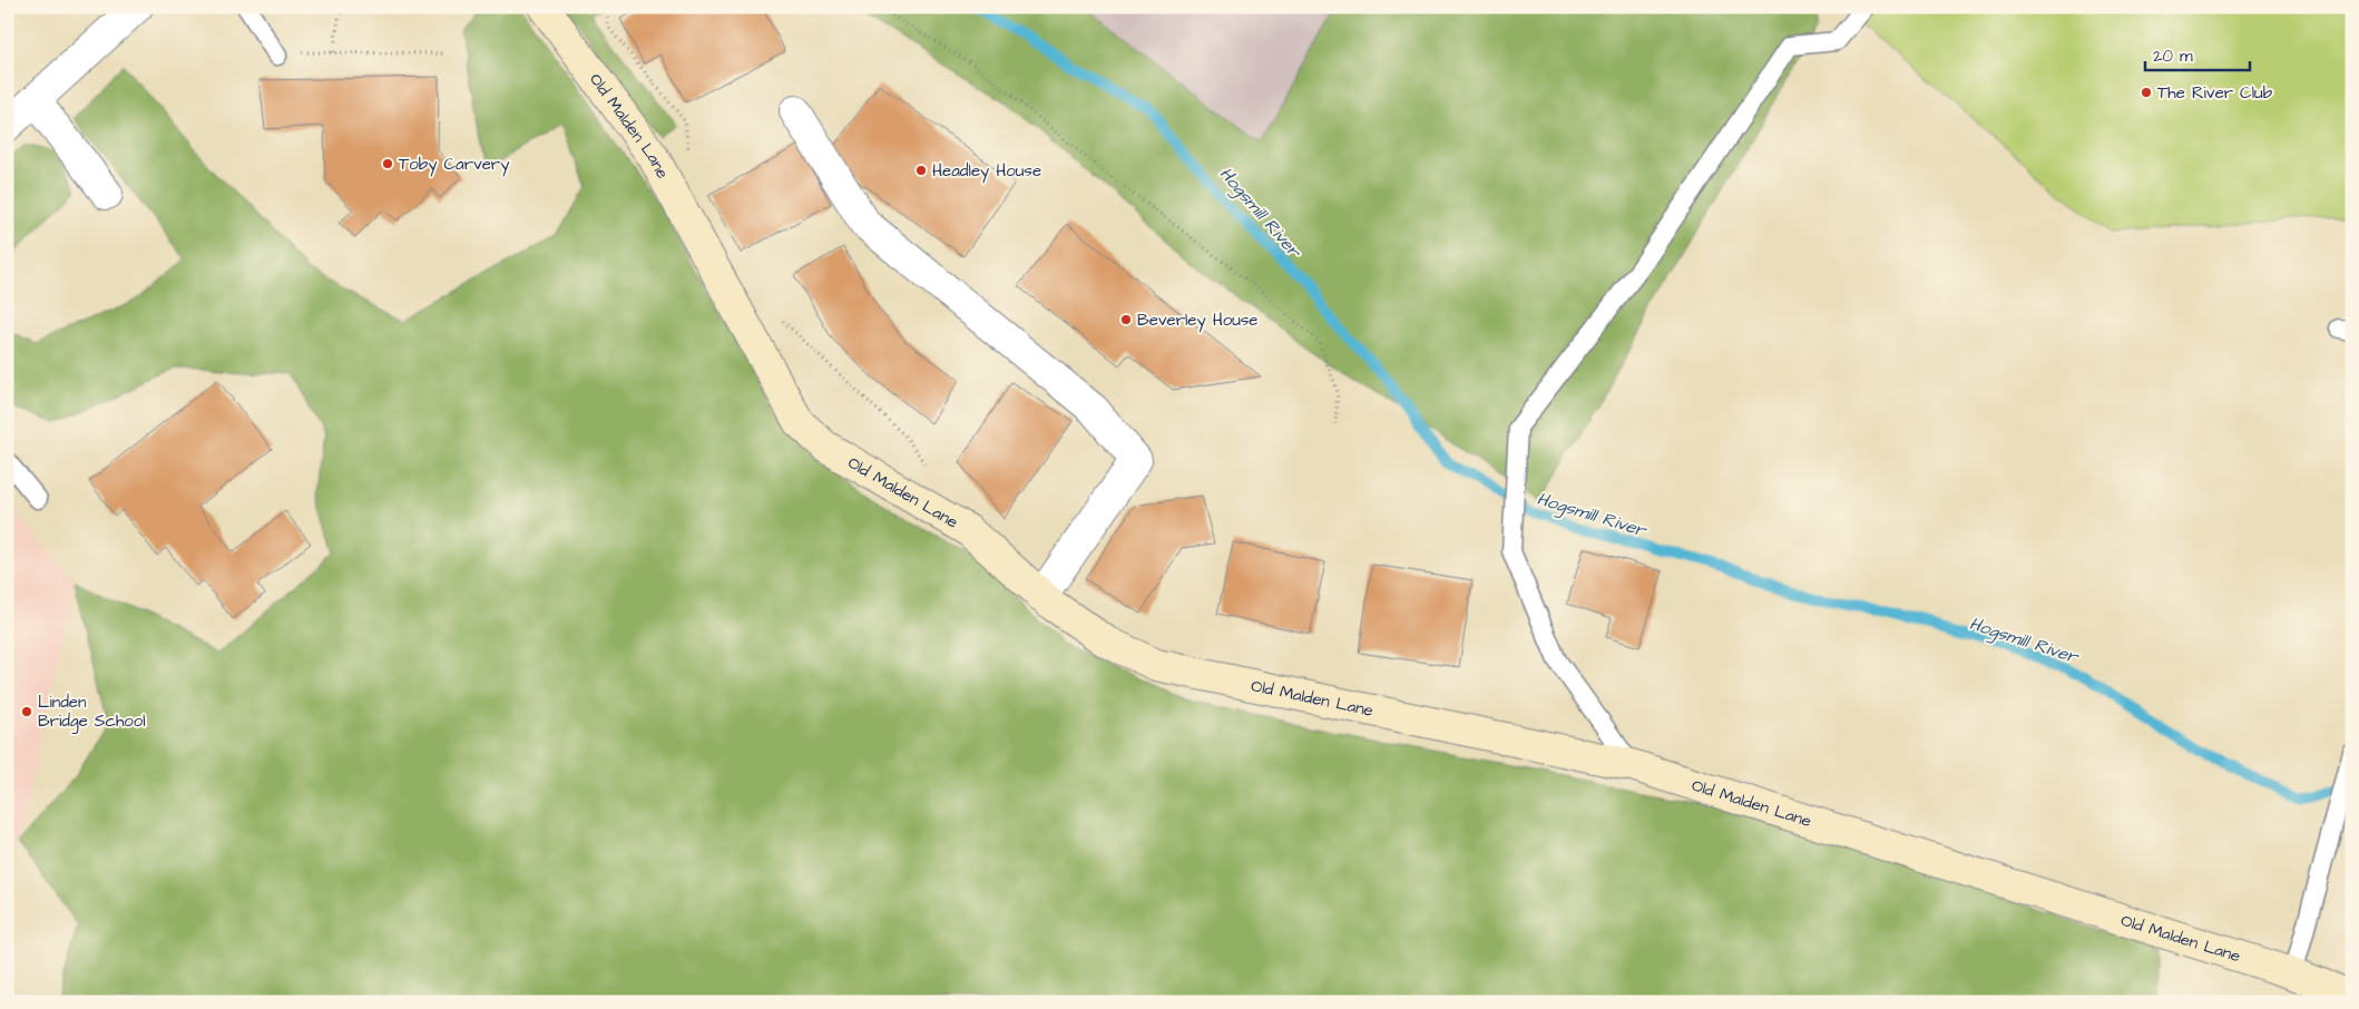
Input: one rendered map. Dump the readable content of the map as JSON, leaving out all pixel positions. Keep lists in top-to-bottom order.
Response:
{
  "streets": {
    "main road": ["Old Malden Lane"]
  },
  "water": ["Hogsmill River"],
  "places": [
    "The River Club",
    "Toby Carvery",
    "Headley House",
    "Beverley House",
    "Linden Bridge School"
  ],
  "scale_bar": "20 m"
}
